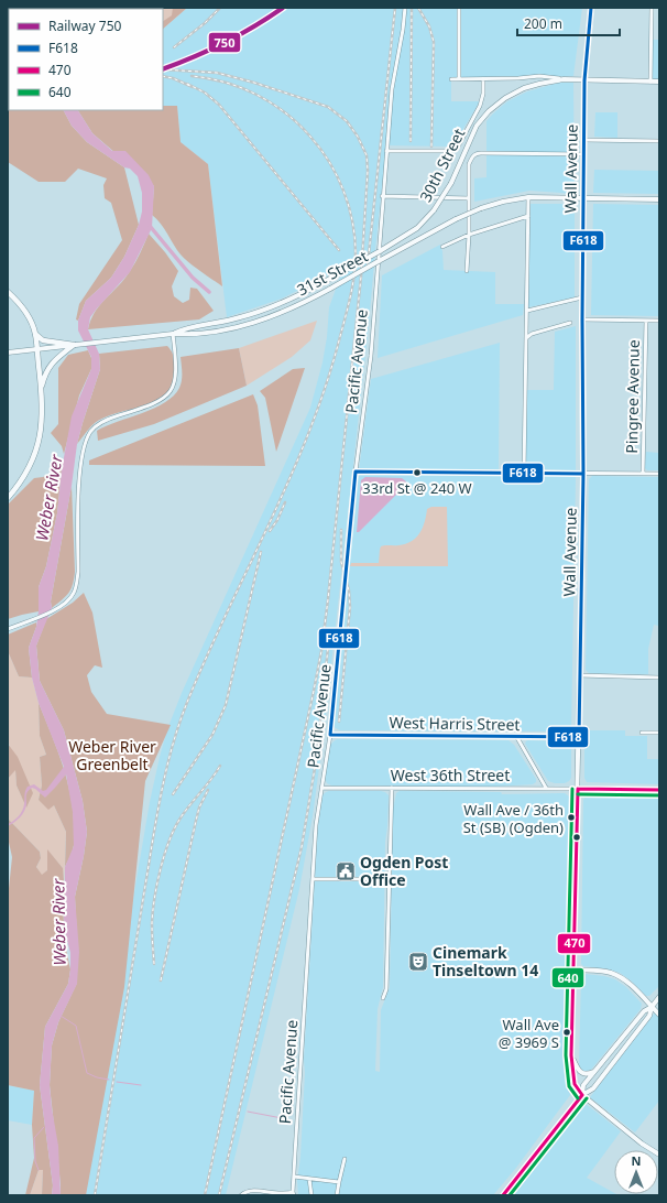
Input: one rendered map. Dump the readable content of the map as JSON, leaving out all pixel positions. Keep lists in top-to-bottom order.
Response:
{
  "streets": {
    "main road": ["30th Street", "Wall Avenue", "31st Street"],
    "street": [
      "Pacific Avenue",
      "Pingree Avenue",
      "West Harris Street",
      "West 36th Street"
    ]
  },
  "crossings": [
    ["30th Street", "Wall Avenue"],
    ["30th Street", "31st Street"],
    ["Wall Avenue", "31st Street"],
    ["Wall Avenue", "West Harris Street"],
    ["Wall Avenue", "West 36th Street"],
    ["Pacific Avenue", "West Harris Street"],
    ["Pacific Avenue", "West 36th Street"]
  ],
  "water": ["Weber River"],
  "parks": ["Weber River Greenbelt"],
  "places": {
    "other": ["33rd St @ 240 W", "Wall Ave / 36th St (SB) (Ogden)", "Wall Ave @ 3969 S"],
    "public building": ["Ogden Post Office"],
    "theatre": ["Cinemark Tinseltown 14"]
  },
  "lines": [
    "rail line 750",
    "transit line F618",
    "transit line 470",
    "transit line 640"
  ],
  "legend": [
    "Railway 750",
    "F618",
    "470",
    "640"
  ],
  "scale_bar": "200 m",
  "north": "top"
}
